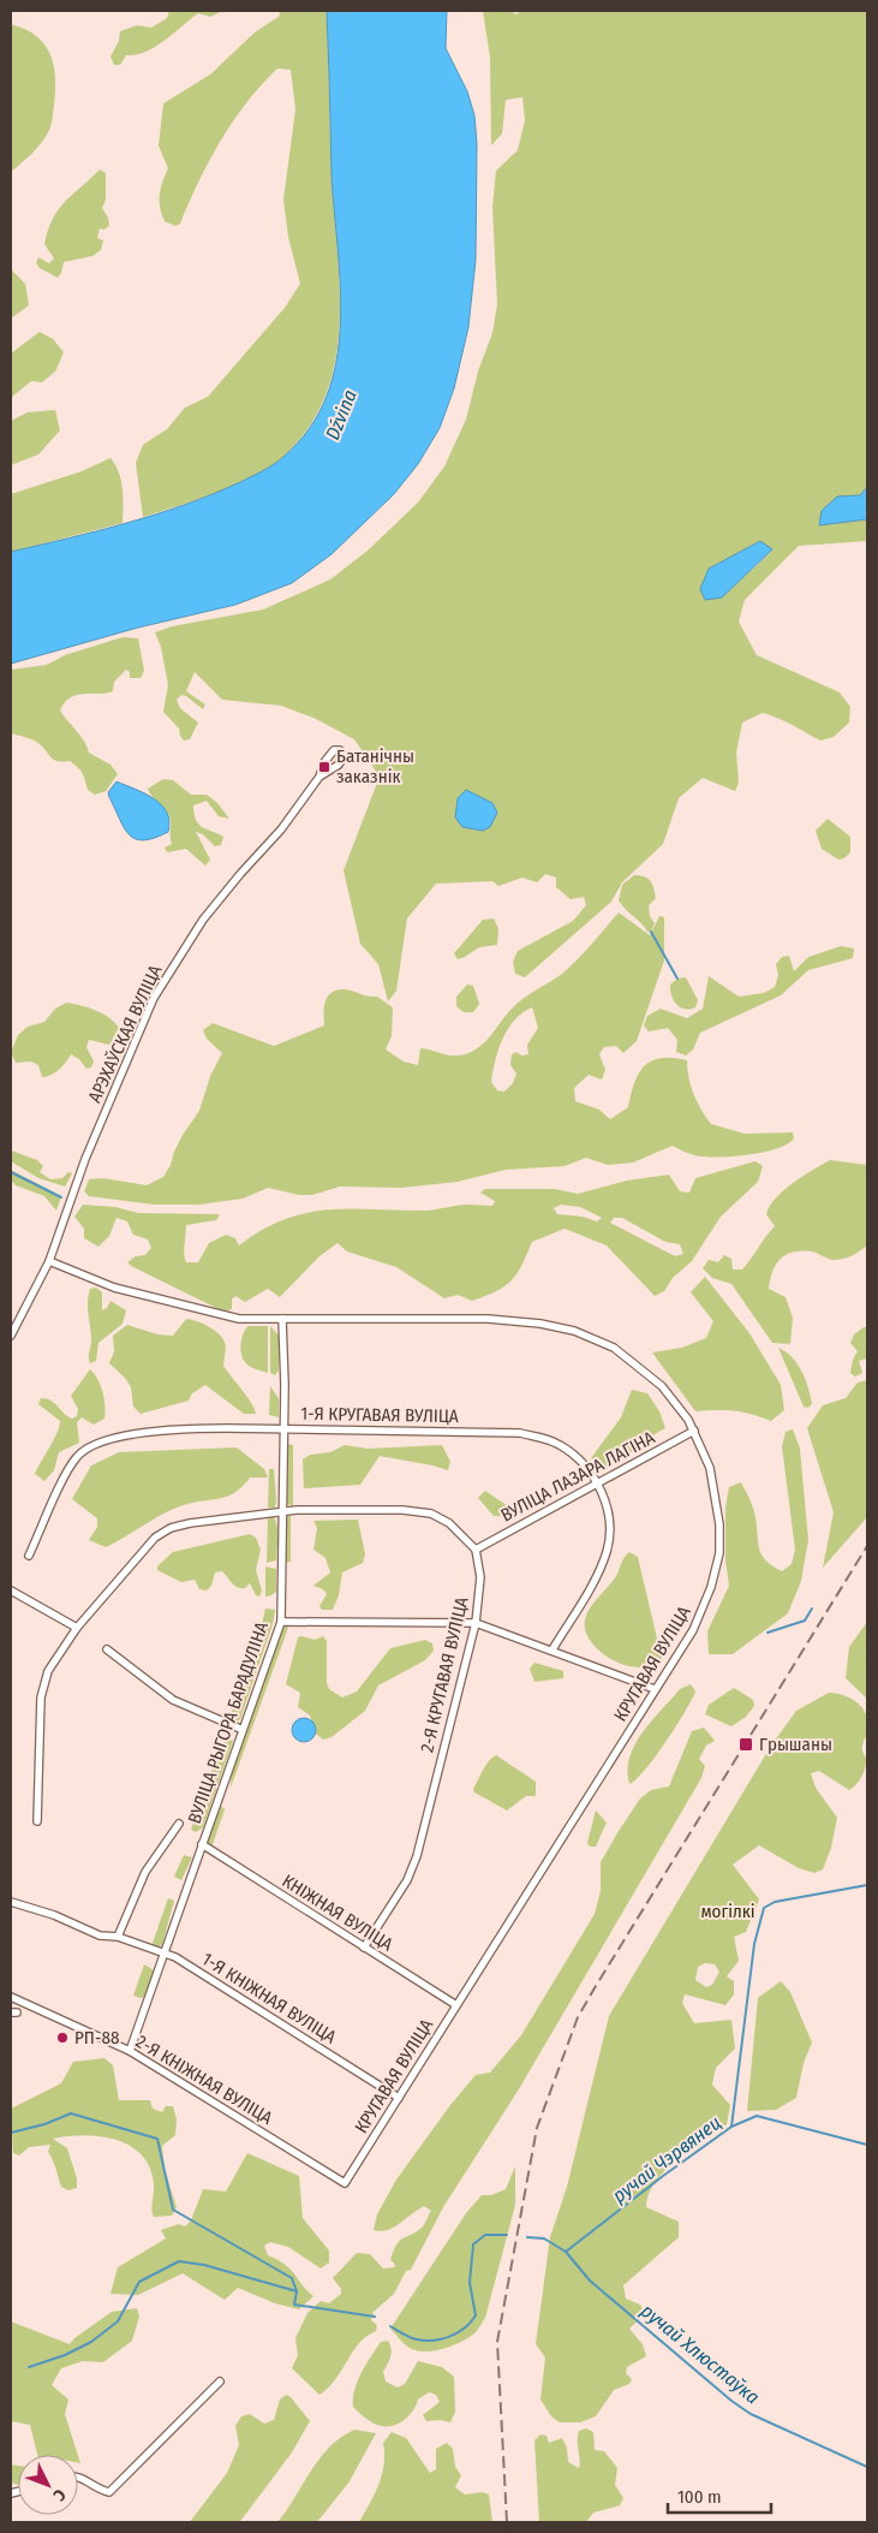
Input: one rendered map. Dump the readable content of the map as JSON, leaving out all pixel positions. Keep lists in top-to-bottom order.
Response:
{
  "streets": {
    "street": [
      "АРЭХАЎСКАЯ ВУЛІЦА",
      "1-Я КРУГАВАЯ ВУЛІЦА",
      "ВУЛІЦА ЛАЗАРА ЛАГІНА",
      "КРУГАВАЯ ВУЛІЦА",
      "2-Я КРУГАВАЯ ВУЛІЦА",
      "ВУЛІЦА РЫГОРА БАРАДУЛІНА",
      "КНІЖНАЯ ВУЛІЦА",
      "1-Я КНІЖНАЯ ВУЛІЦА",
      "2-Я КНІЖНАЯ ВУЛІЦА"
    ]
  },
  "crossings": [
    ["АРЭХАЎСКАЯ ВУЛІЦА", "КРУГАВАЯ ВУЛІЦА"],
    ["1-Я КРУГАВАЯ ВУЛІЦА", "ВУЛІЦА ЛАЗАРА ЛАГІНА"],
    ["1-Я КРУГАВАЯ ВУЛІЦА", "ВУЛІЦА РЫГОРА БАРАДУЛІНА"],
    ["ВУЛІЦА ЛАЗАРА ЛАГІНА", "КРУГАВАЯ ВУЛІЦА"],
    ["ВУЛІЦА ЛАЗАРА ЛАГІНА", "2-Я КРУГАВАЯ ВУЛІЦА"],
    ["КРУГАВАЯ ВУЛІЦА", "ВУЛІЦА РЫГОРА БАРАДУЛІНА"],
    ["КРУГАВАЯ ВУЛІЦА", "КНІЖНАЯ ВУЛІЦА"],
    ["КРУГАВАЯ ВУЛІЦА", "1-Я КНІЖНАЯ ВУЛІЦА"],
    ["КРУГАВАЯ ВУЛІЦА", "2-Я КНІЖНАЯ ВУЛІЦА"],
    ["2-Я КРУГАВАЯ ВУЛІЦА", "КНІЖНАЯ ВУЛІЦА"],
    ["ВУЛІЦА РЫГОРА БАРАДУЛІНА", "КНІЖНАЯ ВУЛІЦА"],
    ["ВУЛІЦА РЫГОРА БАРАДУЛІНА", "1-Я КНІЖНАЯ ВУЛІЦА"],
    ["ВУЛІЦА РЫГОРА БАРАДУЛІНА", "2-Я КНІЖНАЯ ВУЛІЦА"]
  ],
  "water": ["Dźvina", "ручай Чэрвянец", "ручай Хлюстаўка"],
  "parks": ["могілкі"],
  "places": {
    "transit": ["Батанічны заказнік", "Грышаны"],
    "other": ["РП-88"]
  },
  "scale_bar": "100 m",
  "north": "bottom right"
}
